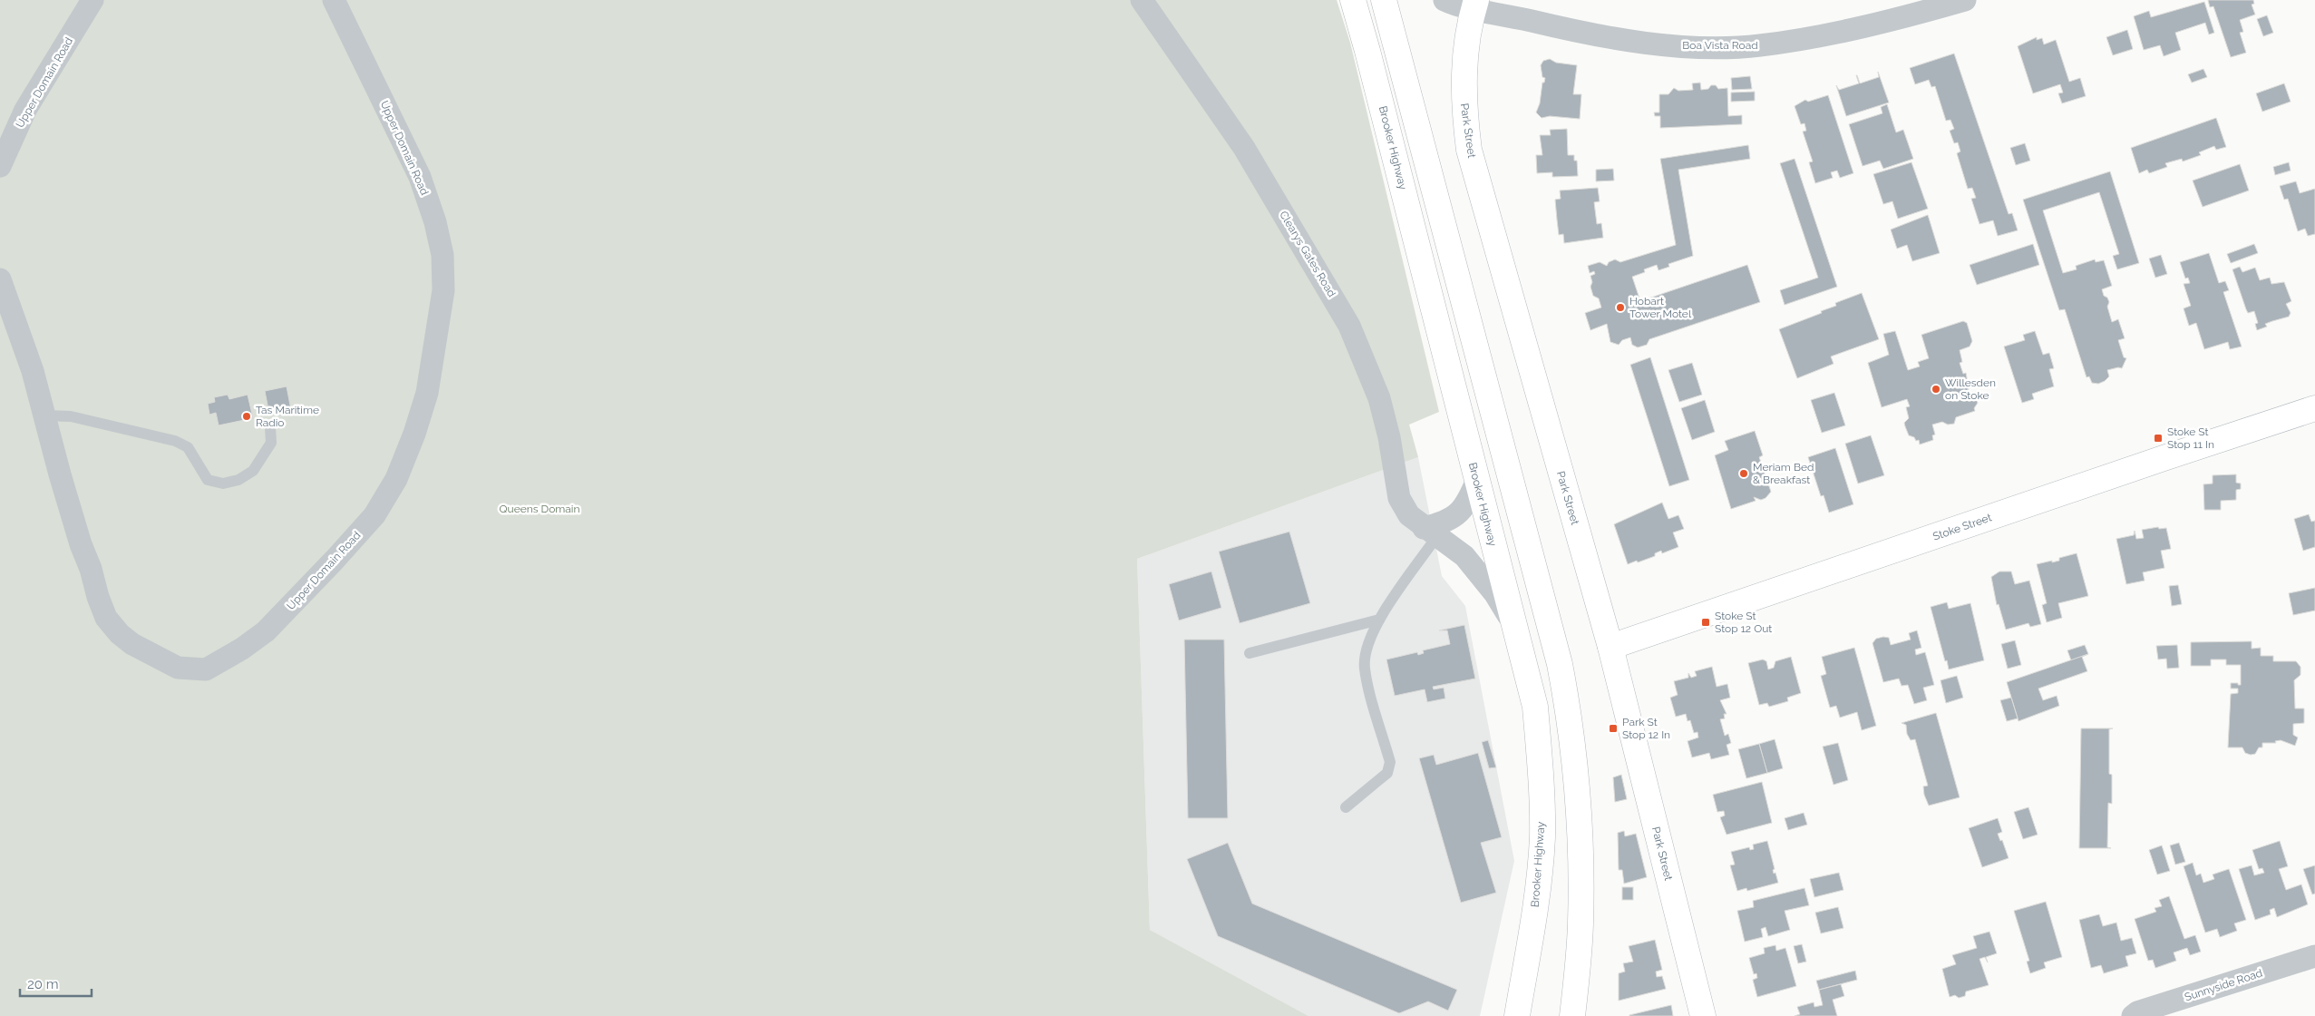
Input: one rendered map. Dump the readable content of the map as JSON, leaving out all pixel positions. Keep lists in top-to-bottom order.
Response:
{
  "streets": {
    "main road": ["Park Street", "Brooker Highway", "Stoke Street"],
    "street": [
      "Boa Vista Road",
      "Upper Domain Road",
      "Clearys Gates Road",
      "Sunnyside Road"
    ]
  },
  "crossings": [
    ["Boa Vista Road", "Park Street"],
    ["Park Street", "Stoke Street"],
    ["Brooker Highway", "Clearys Gates Road"]
  ],
  "parks": ["Queens Domain"],
  "places": {
    "other": [
      "Hobart Tower Motel",
      "Willesden on Stoke",
      "Tas Maritime Radio",
      "Meriam Bed & Breakfast"
    ],
    "transit": ["Stoke St Stop 11 In", "Stoke St Stop 12 Out", "Park St Stop 12 In"]
  },
  "scale_bar": "20 m"
}
